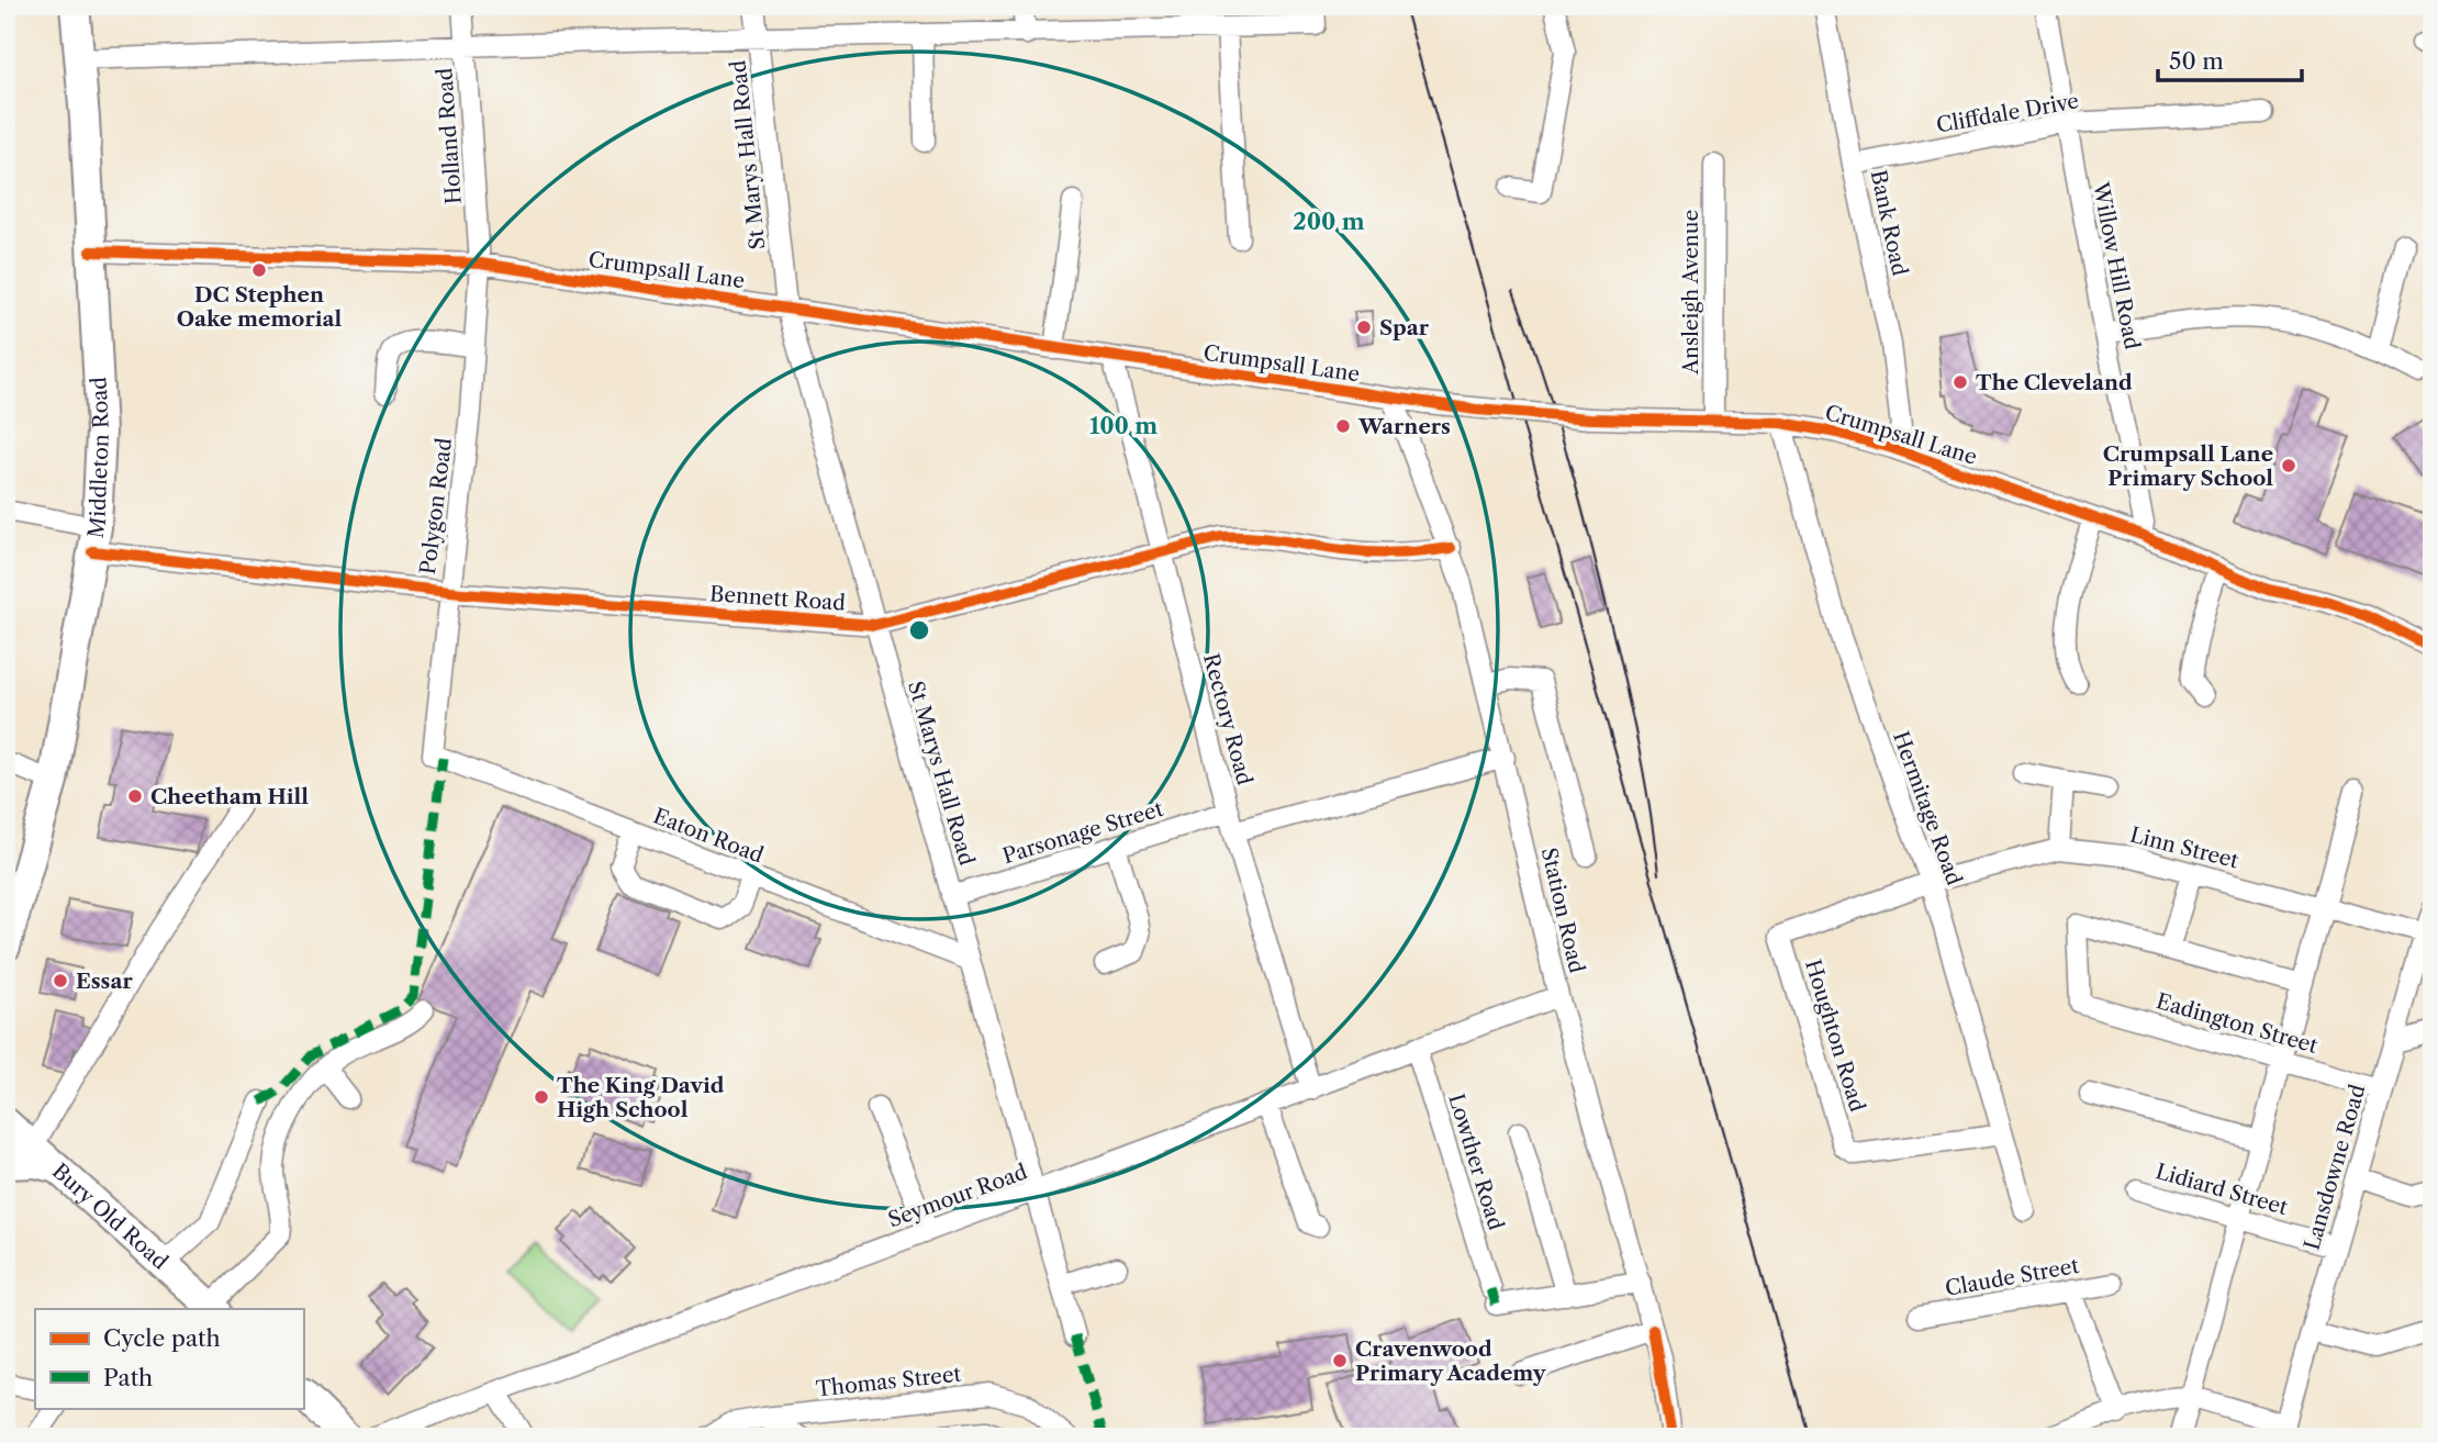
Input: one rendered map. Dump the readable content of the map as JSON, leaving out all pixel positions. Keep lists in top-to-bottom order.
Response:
{
  "streets": {
    "highway": ["Middleton Road", "Bury Old Road"],
    "street": [
      "Cliffdale Drive",
      "Holland Road",
      "St Marys Hall Road",
      "Bank Road",
      "Willow Hill Road",
      "Crumpsall Lane",
      "Ansleigh Avenue",
      "Polygon Road",
      "Bennett Road",
      "Rectory Road",
      "Hermitage Road",
      "Parsonage Street",
      "Eaton Road",
      "Linn Street",
      "Station Road",
      "Eadington Street",
      "Houghton Road",
      "Lowther Road",
      "Lansdowne Road",
      "Lidiard Street",
      "Seymour Road",
      "Claude Street",
      "Thomas Street"
    ]
  },
  "crossings": [
    ["Cliffdale Drive", "Bank Road"],
    ["Cliffdale Drive", "Willow Hill Road"],
    ["Holland Road", "Crumpsall Lane"],
    ["Holland Road", "Polygon Road"],
    ["St Marys Hall Road", "Crumpsall Lane"],
    ["St Marys Hall Road", "Bennett Road"],
    ["St Marys Hall Road", "Parsonage Street"],
    ["St Marys Hall Road", "Eaton Road"],
    ["St Marys Hall Road", "Seymour Road"],
    ["Bank Road", "Crumpsall Lane"],
    ["Willow Hill Road", "Crumpsall Lane"],
    ["Crumpsall Lane", "Ansleigh Avenue"],
    ["Crumpsall Lane", "Middleton Road"],
    ["Crumpsall Lane", "Polygon Road"],
    ["Crumpsall Lane", "Rectory Road"],
    ["Crumpsall Lane", "Hermitage Road"],
    ["Crumpsall Lane", "Station Road"],
    ["Middleton Road", "Bennett Road"],
    ["Polygon Road", "Bennett Road"],
    ["Polygon Road", "Eaton Road"],
    ["Bennett Road", "Rectory Road"],
    ["Bennett Road", "Station Road"],
    ["Rectory Road", "Parsonage Street"],
    ["Rectory Road", "Seymour Road"],
    ["Hermitage Road", "Linn Street"],
    ["Hermitage Road", "Houghton Road"],
    ["Linn Street", "Houghton Road"],
    ["Linn Street", "Lansdowne Road"],
    ["Station Road", "Seymour Road"],
    ["Eadington Street", "Lansdowne Road"],
    ["Lowther Road", "Seymour Road"],
    ["Lansdowne Road", "Lidiard Street"]
  ],
  "places": [
    "DC Stephen Oake memorial",
    "Spar",
    "The Cleveland",
    "Warners",
    "Crumpsall Lane Primary School",
    "Cheetham Hill",
    "Essar",
    "The King David High School",
    "Cravenwood Primary Academy"
  ],
  "legend": ["Cycle path", "Path"],
  "scale_bar": "50 m",
  "rings": ["200 m", "100 m"]
}
